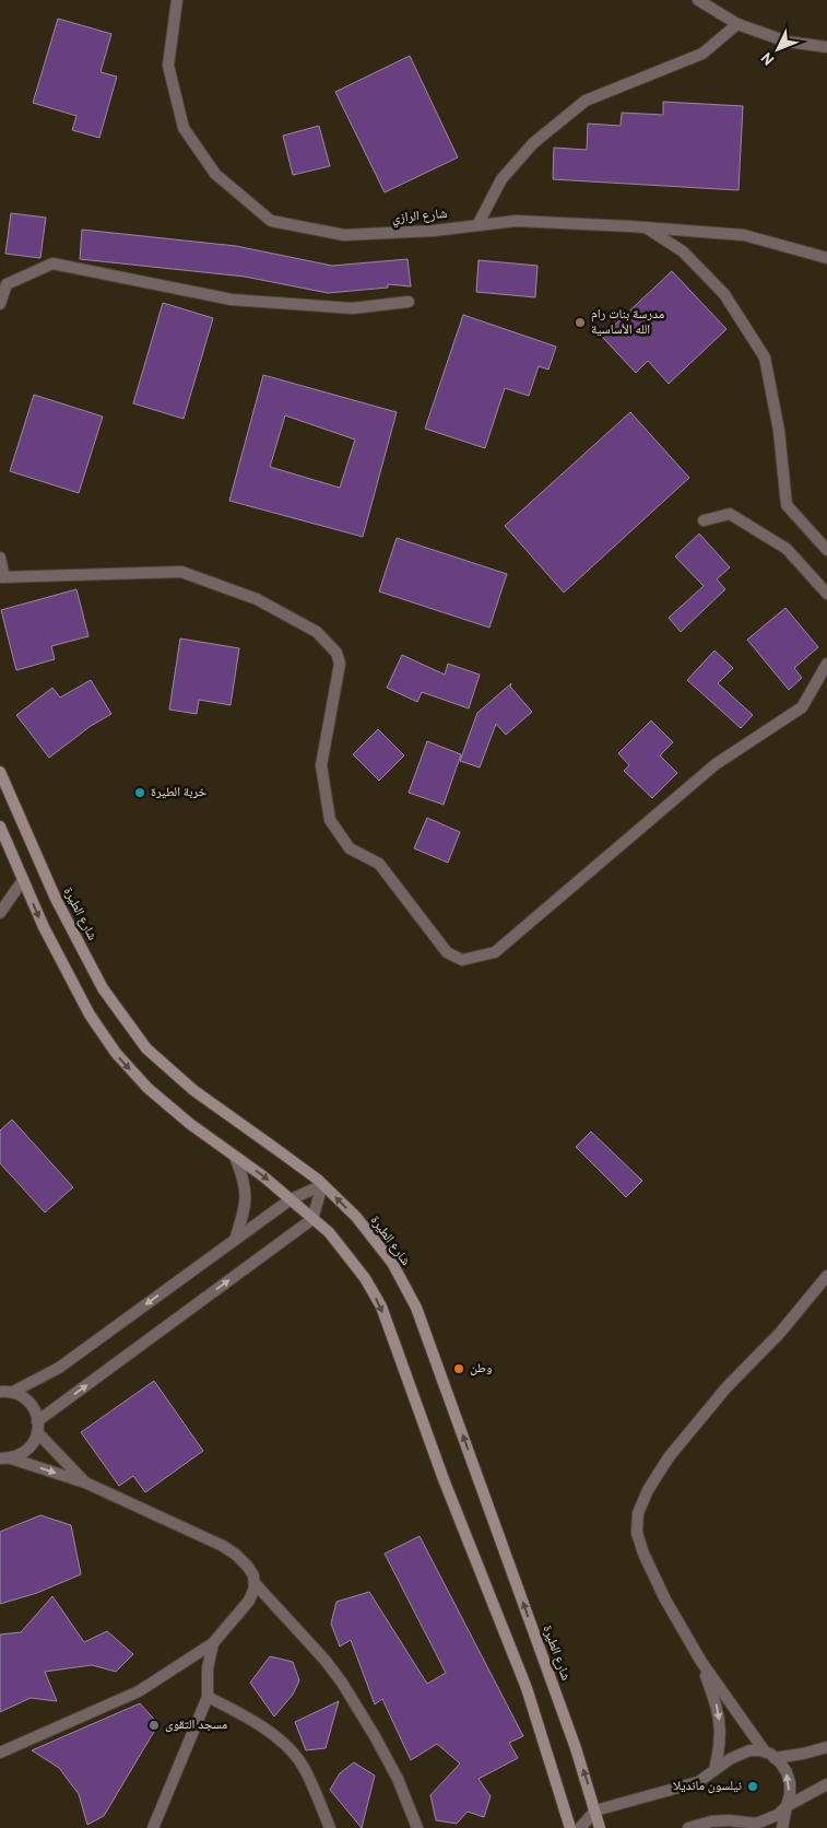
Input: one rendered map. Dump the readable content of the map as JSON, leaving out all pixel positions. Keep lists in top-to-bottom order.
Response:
{
  "streets": {
    "main road": ["شارع الطيرة"],
    "street": ["شارع الرازي"]
  },
  "places": [
    "مدرسة بنات رام الله الأساسية",
    "خربة الطيرة",
    "وطن",
    "مسجد التقوى",
    "نيلسون مانديلا"
  ],
  "north": "bottom left"
}
